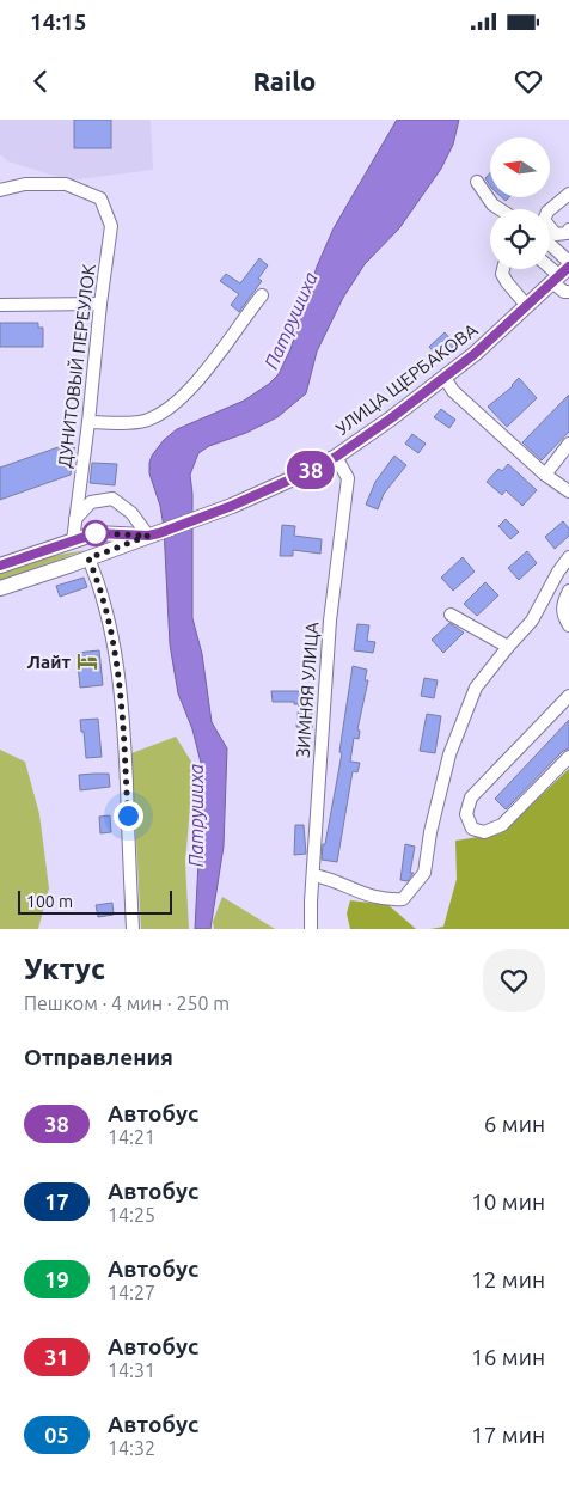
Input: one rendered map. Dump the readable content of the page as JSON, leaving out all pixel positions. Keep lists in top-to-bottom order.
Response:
{
  "streets": {
    "main road": ["УЛИЦА ЩЕРБАКОВА"],
    "street": ["ДУНИТОВЫЙ ПЕРЕУЛОК", "ЗИМНЯЯ УЛИЦА"]
  },
  "crossings": [
    ["ДУНИТОВЫЙ ПЕРЕУЛОК", "УЛИЦА ЩЕРБАКОВА"],
    ["УЛИЦА ЩЕРБАКОВА", "ЗИМНЯЯ УЛИЦА"]
  ],
  "water": ["Патрушиха"],
  "places": {
    "hotel": ["Лайт"]
  },
  "lines": ["bus line 38"],
  "scale_bar": "100 m",
  "north": "left",
  "page": {
    "status": "14:15",
    "header": "Railo",
    "on_map": "38",
    "scale": "100 m",
    "heading": [
      ["Уктус", "Пешком · 4 мин · 250 m"],
      "Отправления"
    ],
    "list": [
      {
        "mark": "38",
        "name": "Автобус",
        "note": "14:21",
        "value": "6 мин"
      },
      {
        "mark": "17",
        "name": "Автобус",
        "note": "14:25",
        "value": "10 мин"
      },
      {
        "mark": "19",
        "name": "Автобус",
        "note": "14:27",
        "value": "12 мин"
      },
      {
        "mark": "31",
        "name": "Автобус",
        "note": "14:31",
        "value": "16 мин"
      },
      {
        "mark": "05",
        "name": "Автобус",
        "note": "14:32",
        "value": "17 мин"
      }
    ]
  }
}
